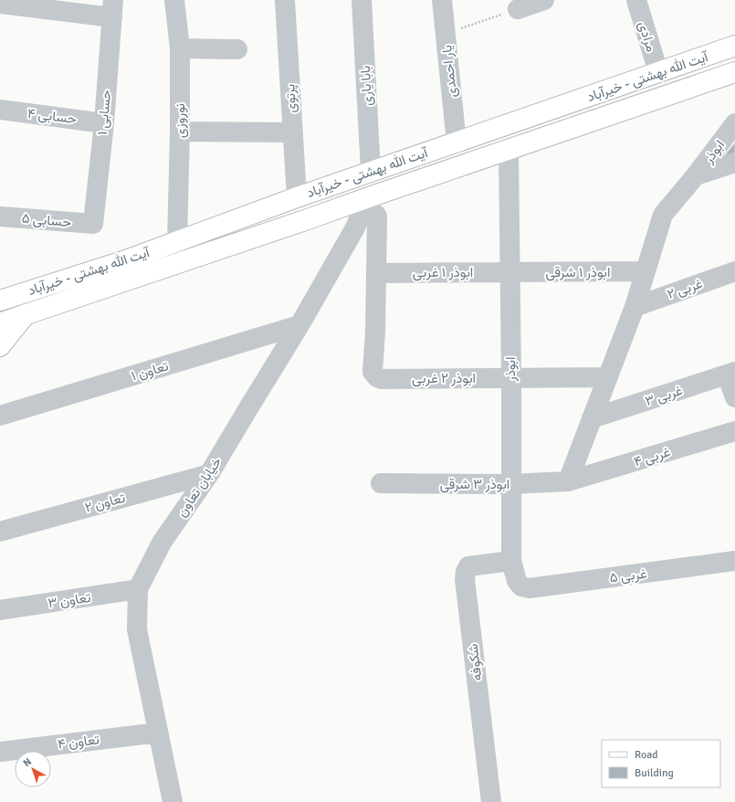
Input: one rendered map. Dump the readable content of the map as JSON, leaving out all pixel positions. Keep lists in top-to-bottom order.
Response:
{
  "streets": {
    "main road": ["آیت الله بهشتی - خیرآباد"],
    "street": [
      "مرادی",
      "یار احمدی",
      "بابا یاری",
      "پرتوی",
      "حسابی ۱",
      "حسابی ۴",
      "نوروزی",
      "ابوذر",
      "حسابی ۵",
      "ابوذر ۱ غربی",
      "ابوذر ۱ شرقی",
      "غربی ۲",
      "تعاون ۱",
      "ابوذر ۲ غربی",
      "غربی ۳",
      "غربی ۴",
      "ابوذر ۳ شرقی",
      "خیابان تعاون",
      "تعاون ۲",
      "غربی ۵",
      "تعاون ۳",
      "شکوفه",
      "تعاون ۴"
    ]
  },
  "crossings": [
    ["مرادی", "آیت الله بهشتی - خیرآباد"],
    ["یار احمدی", "آیت الله بهشتی - خیرآباد"],
    ["آیت الله بهشتی - خیرآباد", "بابا یاری"],
    ["آیت الله بهشتی - خیرآباد", "پرتوی"],
    ["آیت الله بهشتی - خیرآباد", "نوروزی"],
    ["آیت الله بهشتی - خیرآباد", "ابوذر"],
    ["آیت الله بهشتی - خیرآباد", "خیابان تعاون"],
    ["حسابی ۱", "حسابی ۴"],
    ["حسابی ۱", "حسابی ۵"],
    ["ابوذر", "ابوذر ۱ غربی"],
    ["ابوذر", "ابوذر ۱ شرقی"],
    ["ابوذر", "غربی ۲"],
    ["ابوذر", "ابوذر ۲ غربی"],
    ["ابوذر", "غربی ۳"],
    ["ابوذر", "غربی ۴"],
    ["ابوذر", "ابوذر ۳ شرقی"],
    ["ابوذر", "غربی ۵"],
    ["ابوذر", "شکوفه"],
    ["ابوذر ۱ غربی", "ابوذر ۱ شرقی"],
    ["ابوذر ۱ غربی", "ابوذر ۲ غربی"],
    ["تعاون ۱", "خیابان تعاون"],
    ["غربی ۴", "ابوذر ۳ شرقی"],
    ["خیابان تعاون", "تعاون ۲"],
    ["خیابان تعاون", "تعاون ۳"],
    ["خیابان تعاون", "تعاون ۴"]
  ],
  "legend": ["Road", "Building"],
  "north": "top left"
}
